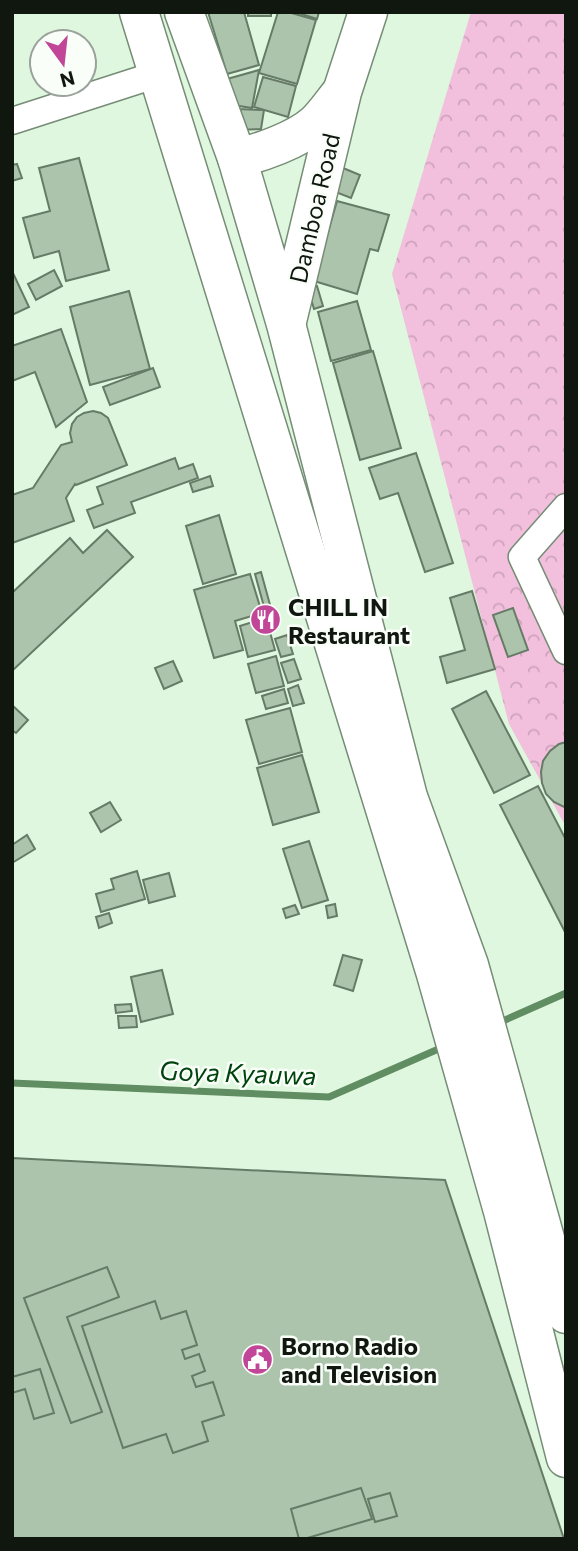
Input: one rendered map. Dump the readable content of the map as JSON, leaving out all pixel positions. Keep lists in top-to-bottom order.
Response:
{
  "streets": {
    "main road": ["Damboa Road"]
  },
  "water": ["Goya Kyauwa"],
  "places": {
    "restaurant": ["CHILL IN Restaurant"],
    "public building": ["Borno Radio and Television"]
  },
  "north": "bottom"
}
